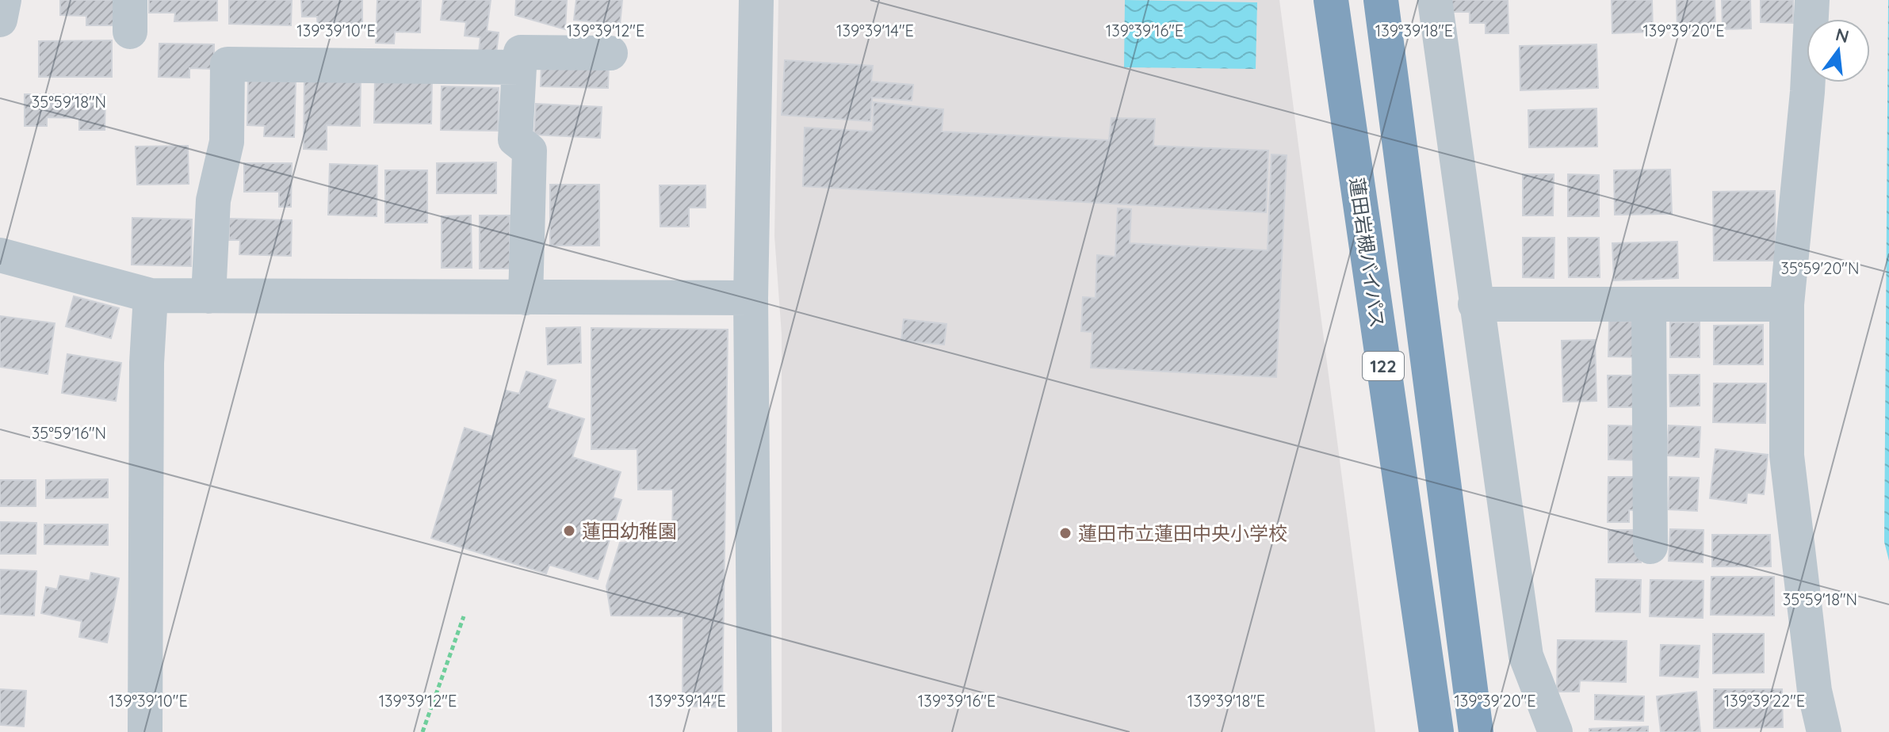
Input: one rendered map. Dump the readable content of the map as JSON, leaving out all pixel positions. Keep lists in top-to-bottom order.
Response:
{
  "streets": {
    "highway": ["蓮田岩槻バイパス", "122"]
  },
  "places": ["蓮田幼稚園", "蓮田市立蓮田中央小学校"],
  "north": "top",
  "coordinates": [
    "139°39'10\"E",
    "139°39'12\"E",
    "139°39'14\"E",
    "139°39'16\"E",
    "139°39'18\"E",
    "139°39'20\"E",
    "35°59'18\"N",
    "35°59'20\"N",
    "35°59'16\"N",
    "139°39'22\"E"
  ]
}
